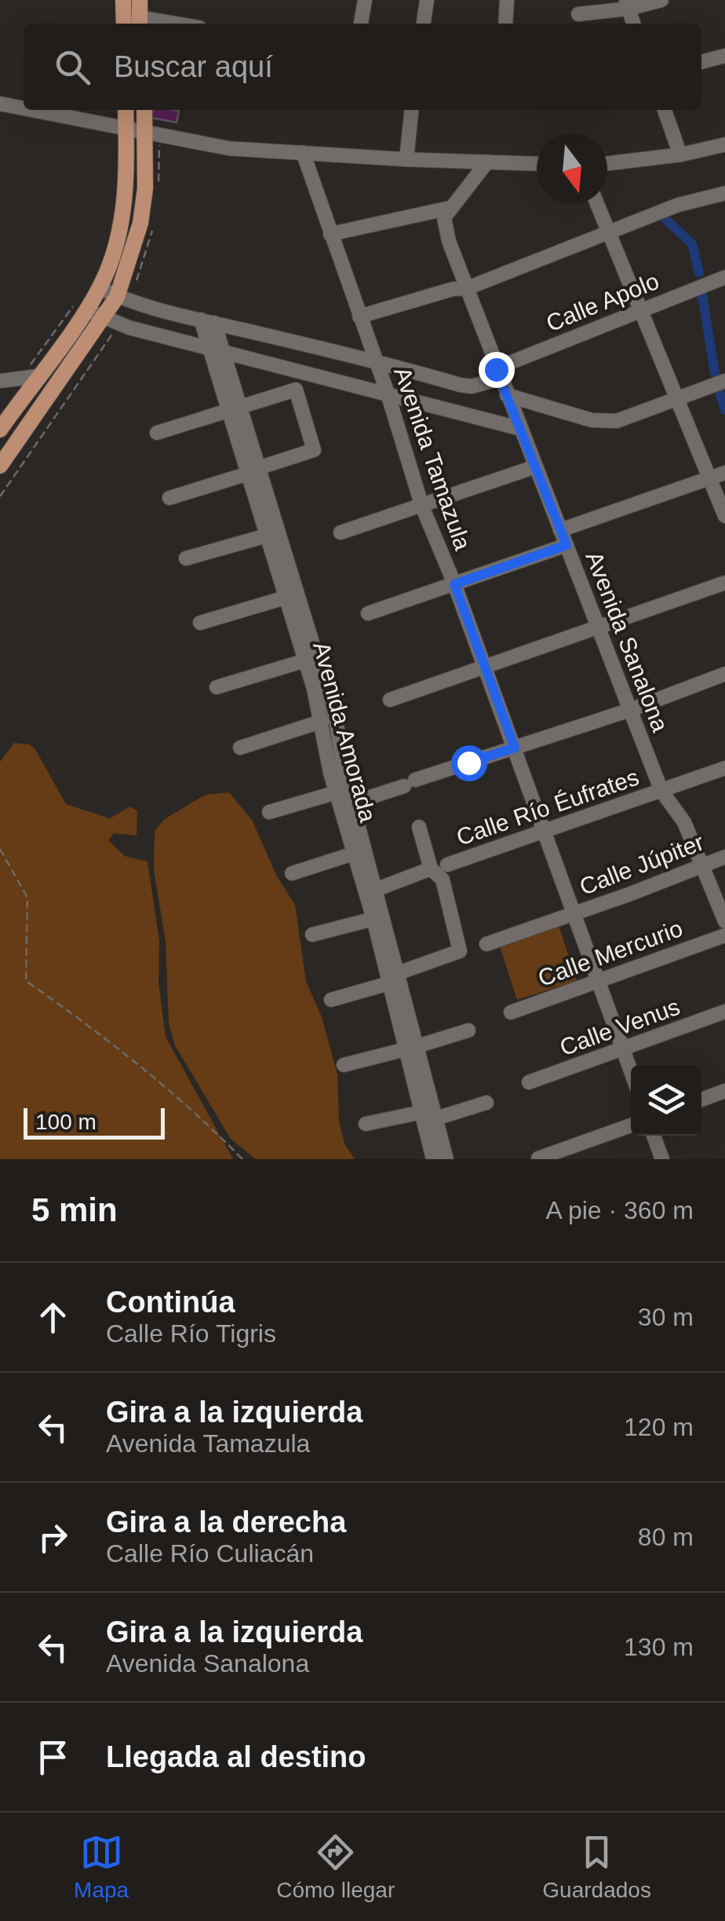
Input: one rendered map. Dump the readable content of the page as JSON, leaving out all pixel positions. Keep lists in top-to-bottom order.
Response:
{
  "streets": {
    "street": [
      "Calle Apolo",
      "Avenida Tamazula",
      "Avenida Sanalona",
      "Avenida Amorada",
      "Calle Río Éufrates",
      "Calle Júpiter",
      "Calle Mercurio",
      "Calle Venus"
    ]
  },
  "crossings": [
    ["Calle Apolo", "Avenida Tamazula"],
    ["Calle Apolo", "Avenida Sanalona"],
    ["Calle Apolo", "Avenida Amorada"],
    ["Avenida Tamazula", "Calle Río Éufrates"],
    ["Avenida Tamazula", "Calle Júpiter"],
    ["Avenida Tamazula", "Calle Mercurio"],
    ["Avenida Tamazula", "Calle Venus"],
    ["Avenida Sanalona", "Calle Río Éufrates"],
    ["Avenida Sanalona", "Calle Júpiter"]
  ],
  "scale_bar": "100 m",
  "north": "bottom",
  "page": {
    "search": "Buscar aquí",
    "scale": "100 m",
    "heading": ["5 min", "A pie · 360 m"],
    "list": [
      ["Continúa", "Calle Río Tigris", "30 m"],
      ["Gira a la izquierda", "Avenida Tamazula", "120 m"],
      ["Gira a la derecha", "Calle Río Culiacán", "80 m"],
      ["Gira a la izquierda", "Avenida Sanalona", "130 m"],
      "Llegada al destino"
    ],
    "nav": ["Mapa", "Cómo llegar", "Guardados"]
  }
}
